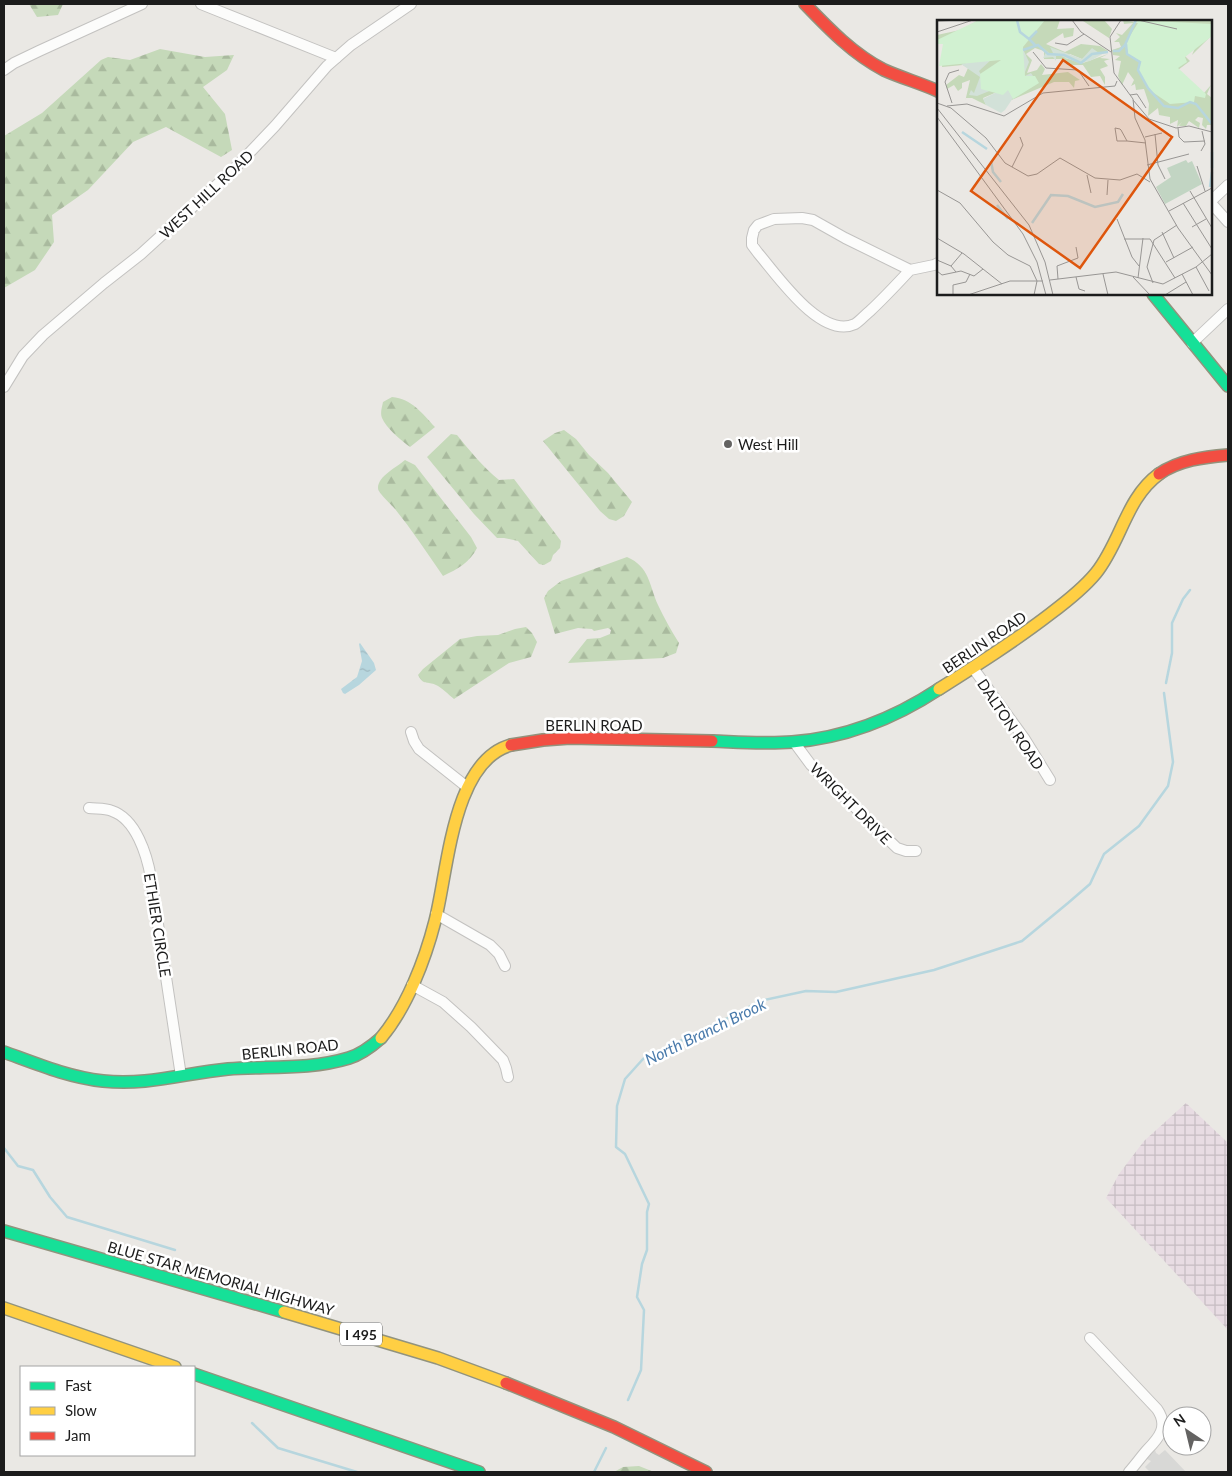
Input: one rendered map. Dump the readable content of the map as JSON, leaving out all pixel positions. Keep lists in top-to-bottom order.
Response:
{
  "streets": {
    "main road": ["BERLIN ROAD", "BLUE STAR MEMORIAL HIGHWAY", "I 495"],
    "street": [
      "WEST HILL ROAD",
      "DALTON ROAD",
      "WRIGHT DRIVE",
      "ETHIER CIRCLE"
    ]
  },
  "crossings": [
    ["BERLIN ROAD", "DALTON ROAD"],
    ["BERLIN ROAD", "WRIGHT DRIVE"],
    ["BERLIN ROAD", "ETHIER CIRCLE"]
  ],
  "water": ["North Branch Brook"],
  "places": ["West Hill"],
  "legend": ["Fast", "Slow", "Jam"],
  "north": "top left"
}
